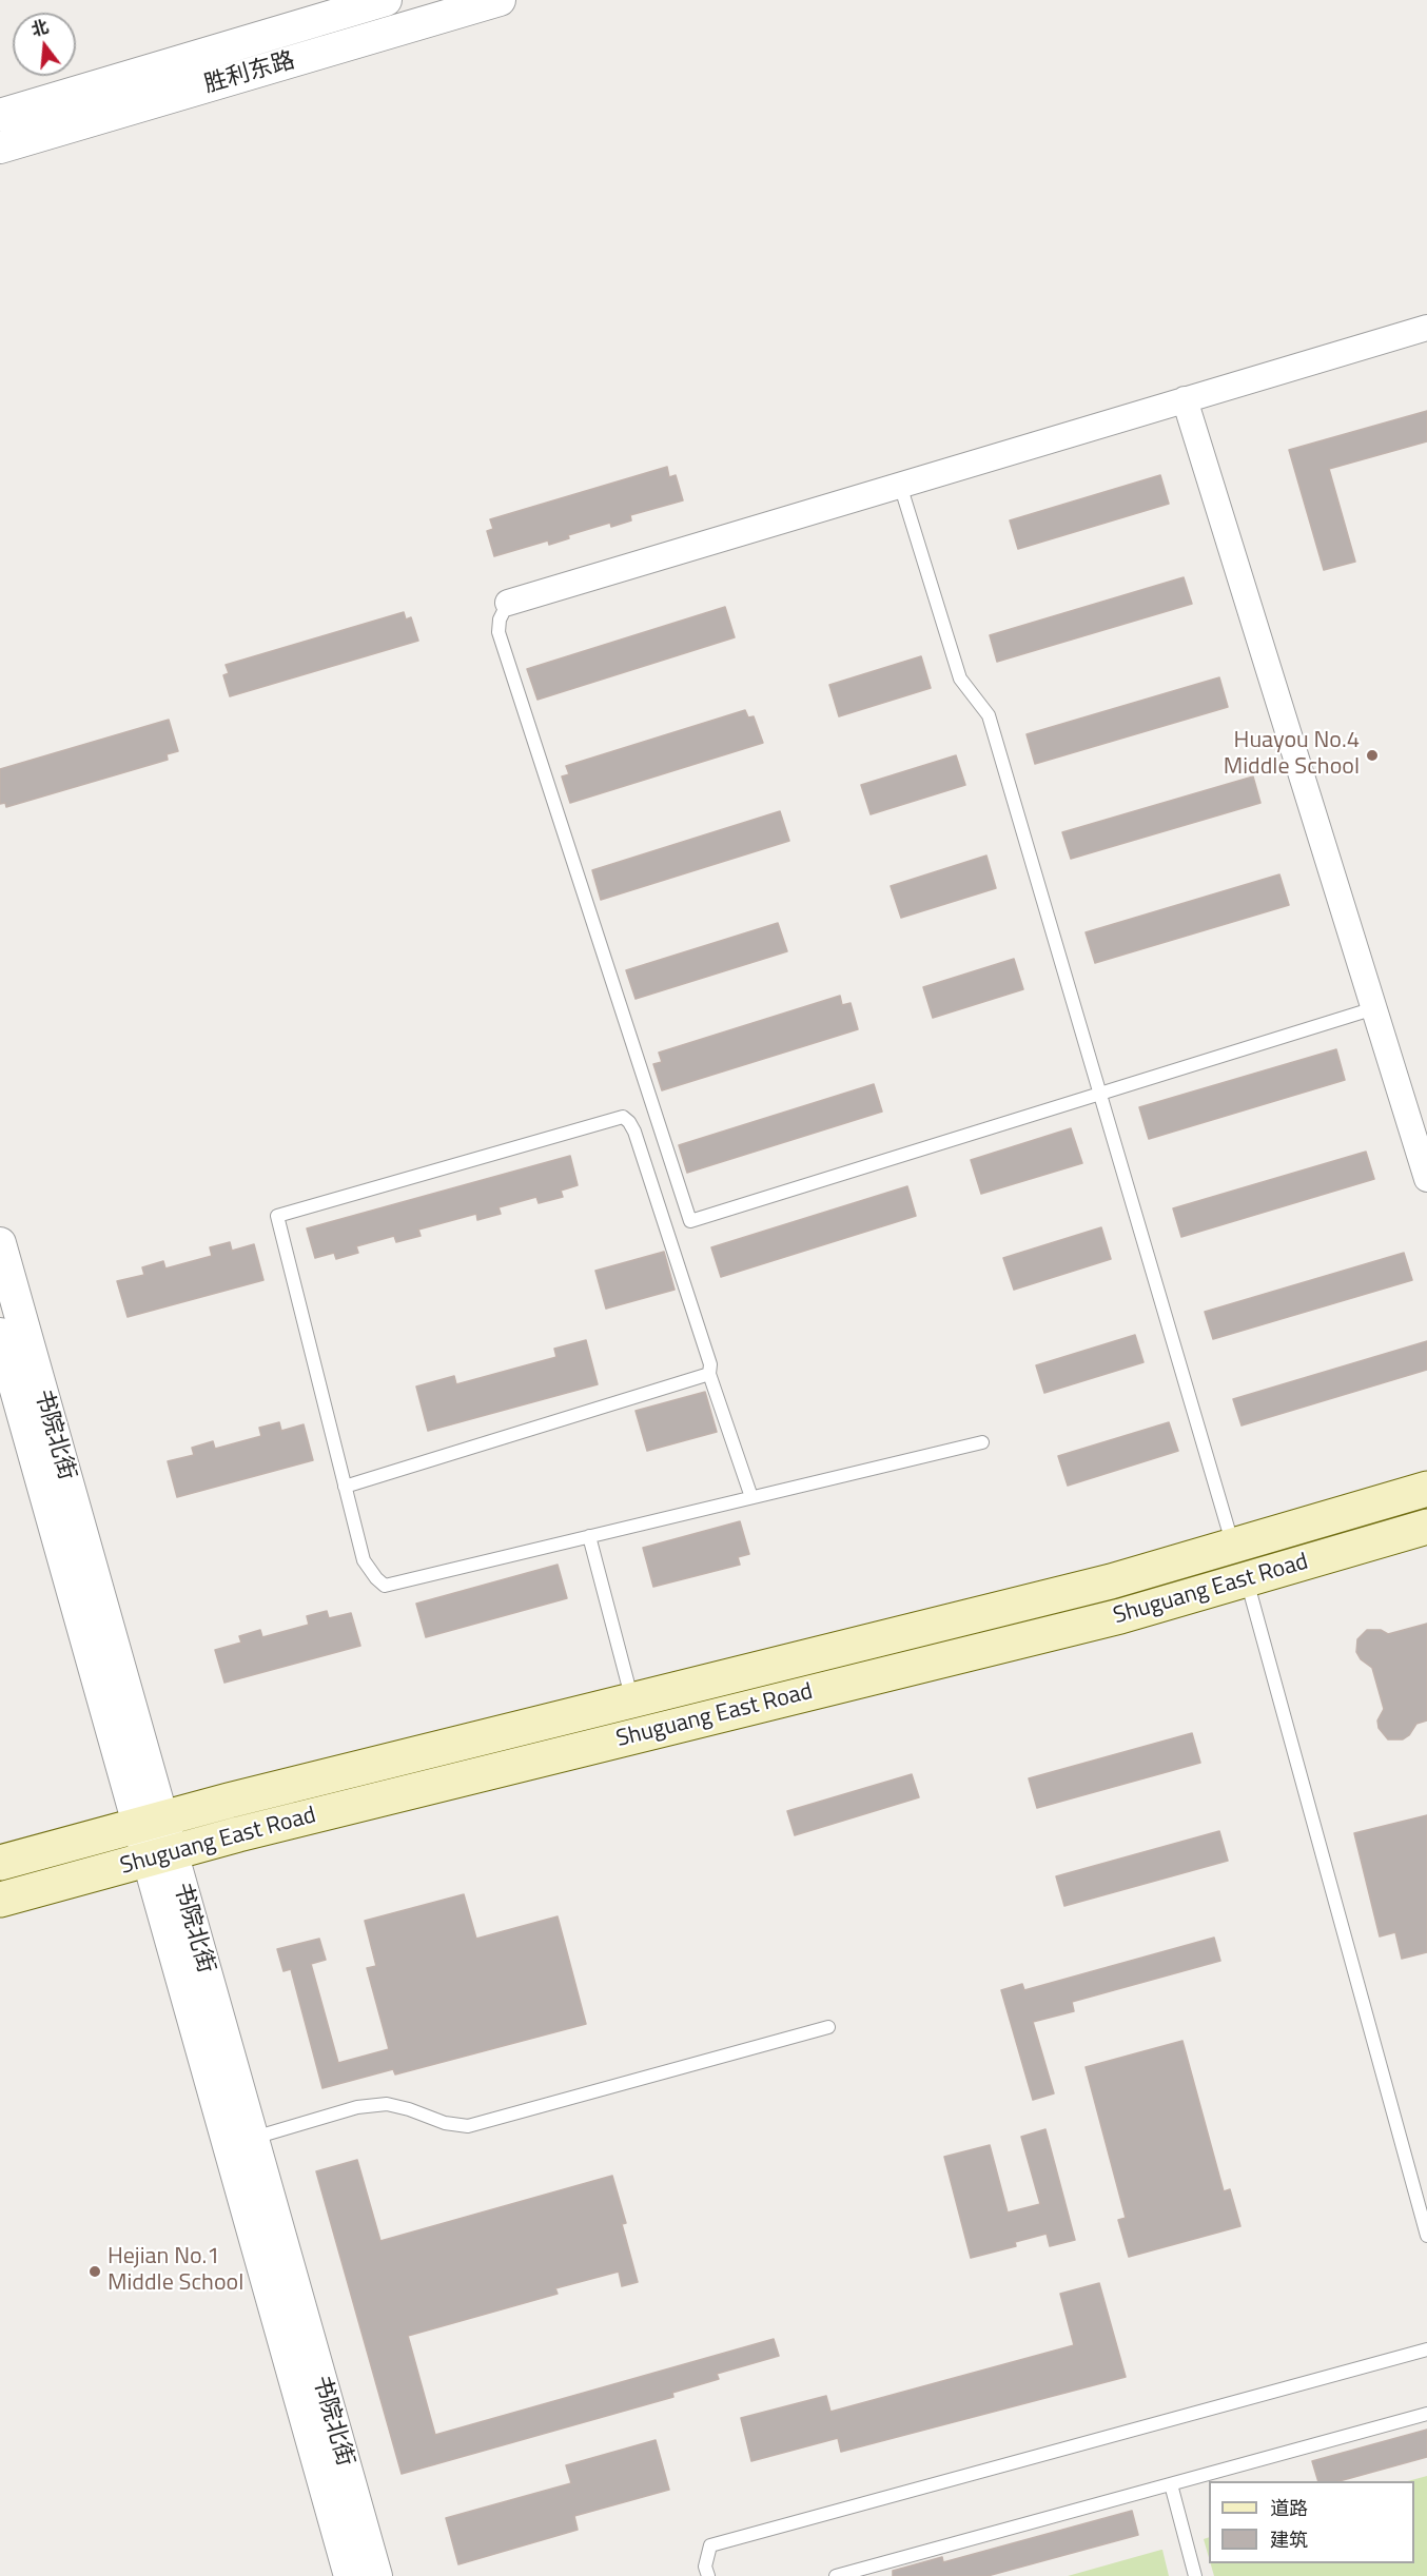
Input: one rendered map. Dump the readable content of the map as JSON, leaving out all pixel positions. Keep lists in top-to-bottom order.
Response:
{
  "streets": {
    "main road": ["Shuguang East Road"],
    "street": ["胜利东路", "书院北街"]
  },
  "crossings": [
    ["书院北街", "Shuguang East Road"]
  ],
  "places": ["Huayou No.4 Middle School", "Hejian No.1 Middle School"],
  "legend": ["道路", "建筑"],
  "north": "top"
}
